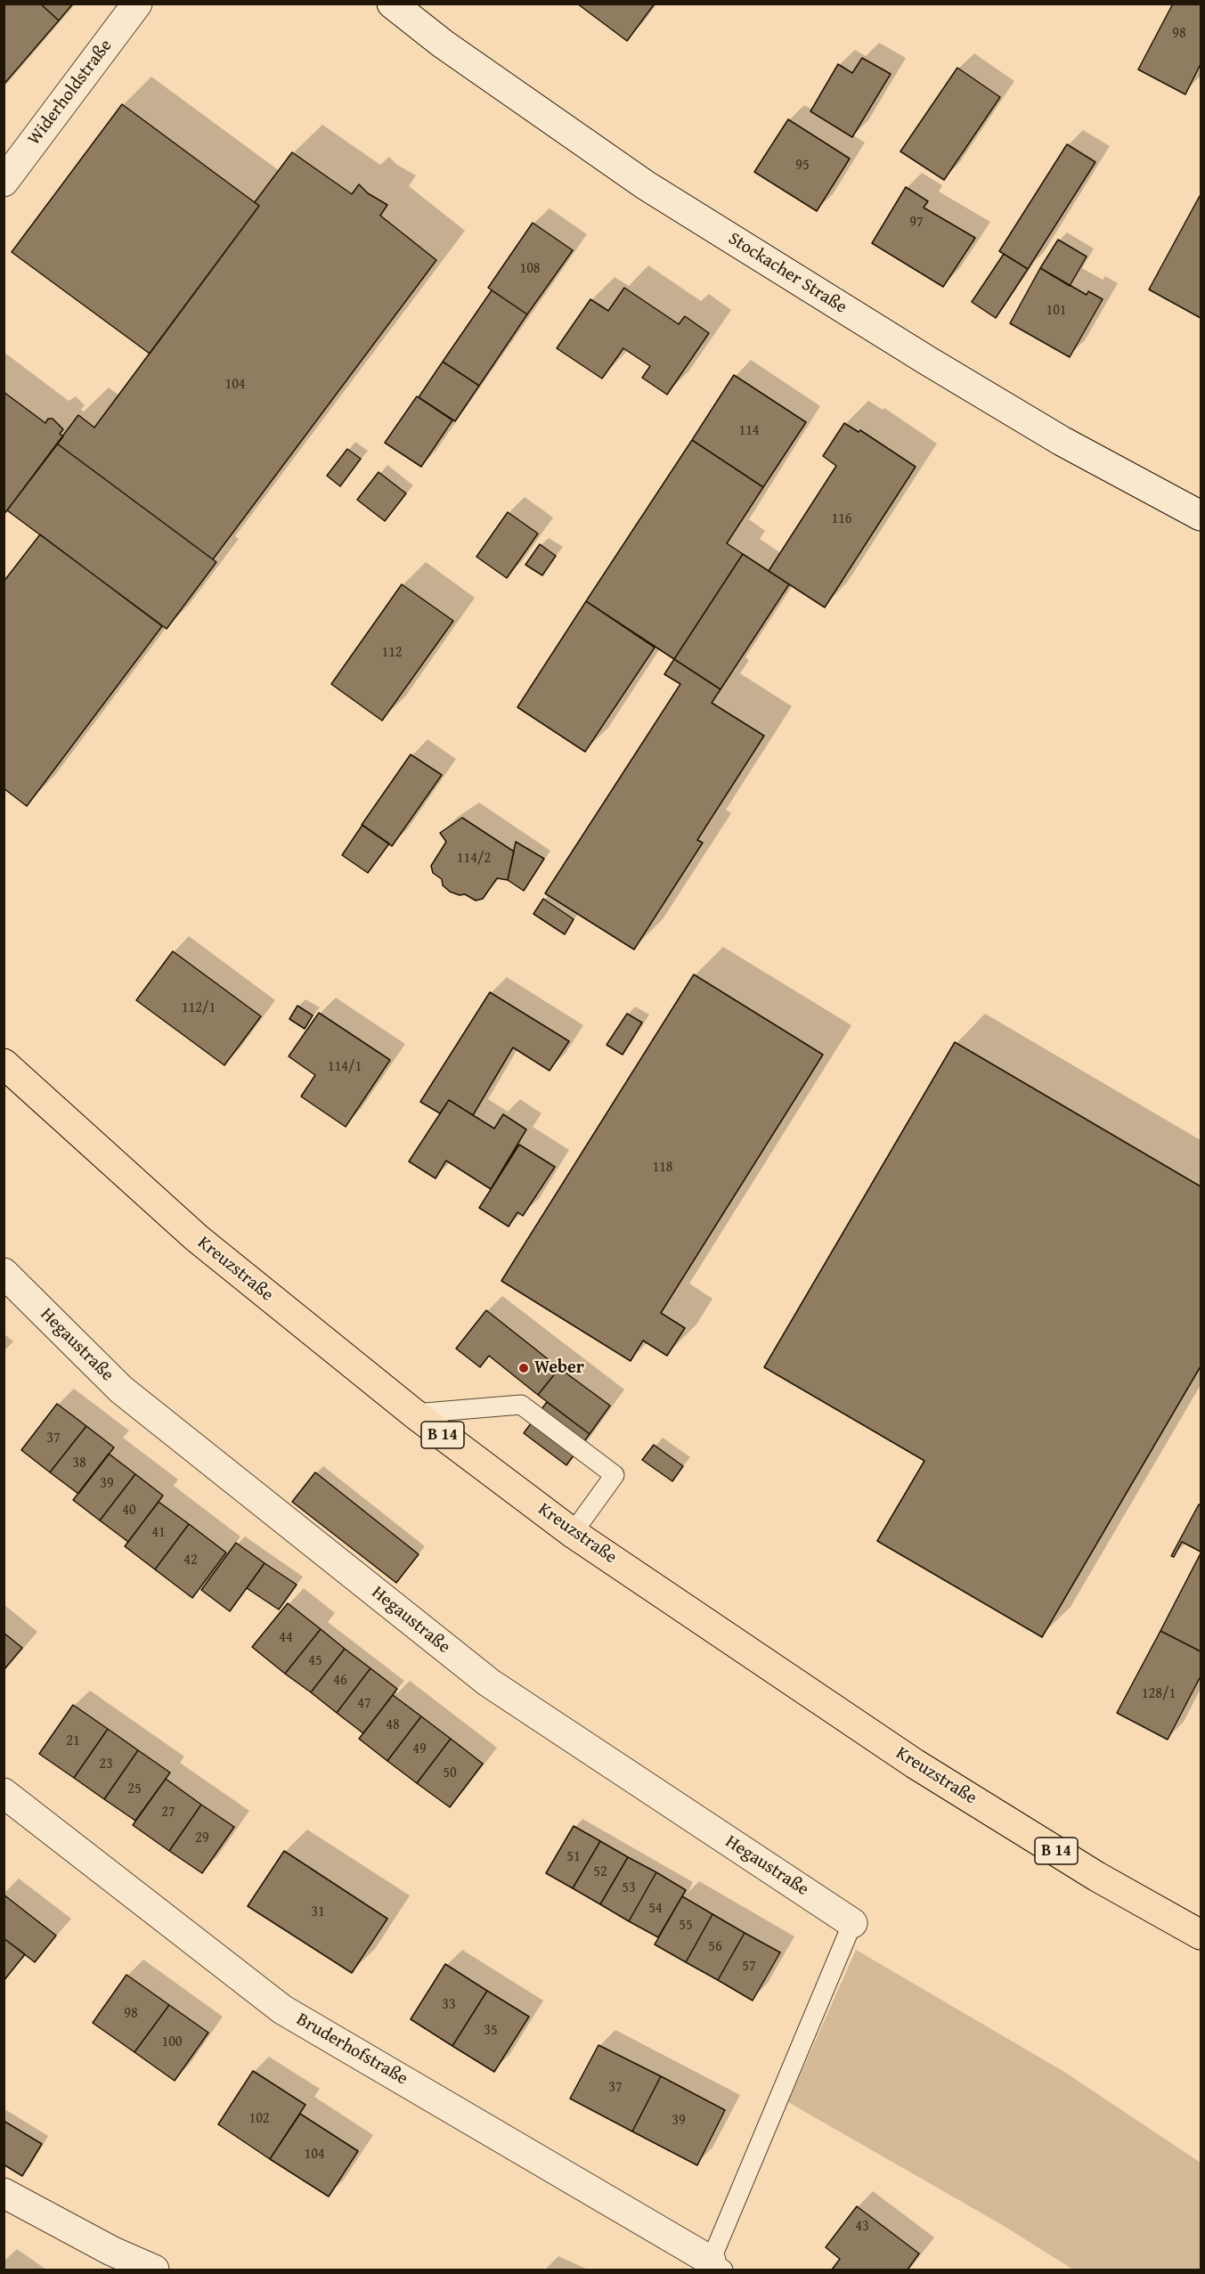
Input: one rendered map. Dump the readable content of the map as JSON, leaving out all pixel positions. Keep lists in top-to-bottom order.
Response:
{
  "streets": {
    "main road": ["Kreuzstraße", "B 14"],
    "street": [
      "Widerholdstraße",
      "Stockacher Straße",
      "Hegaustraße",
      "Bruderhofstraße"
    ]
  },
  "places": ["Weber"],
  "house_numbers": [
    "98",
    "95",
    "97",
    "108",
    "101",
    "104",
    "114",
    "116",
    "112",
    "114/2",
    "112/1",
    "114/1",
    "118",
    "37",
    "38",
    "39",
    "40",
    "41",
    "42",
    "44",
    "45",
    "46",
    "128/1",
    "47",
    "48",
    "21",
    "49",
    "23",
    "50",
    "25",
    "27",
    "29",
    "51",
    "52",
    "53",
    "54",
    "31",
    "55",
    "56",
    "57",
    "33",
    "98",
    "35",
    "100",
    "37",
    "102",
    "39",
    "104",
    "43"
  ]
}
